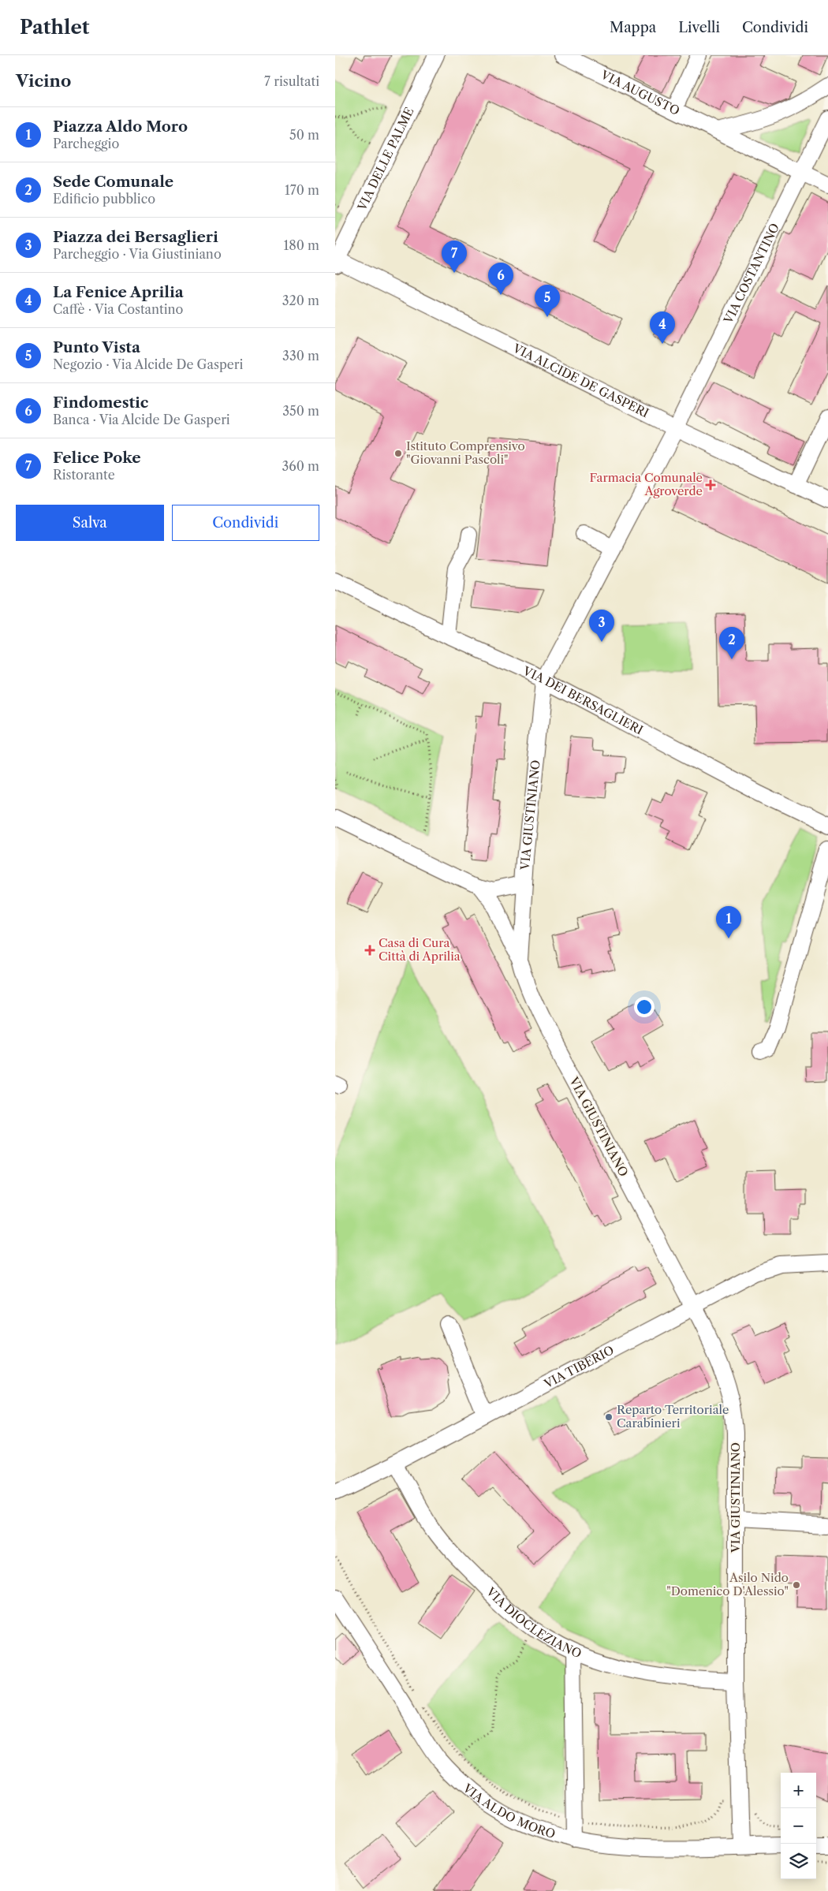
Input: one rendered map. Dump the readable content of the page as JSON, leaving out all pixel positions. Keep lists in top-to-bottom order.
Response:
{
  "streets": {
    "street": [
      "VIA AUGUSTO",
      "VIA DELLE PALME",
      "VIA COSTANTINO",
      "VIA ALCIDE DE GASPERI",
      "VIA DEI BERSAGLIERI",
      "VIA GIUSTINIANO",
      "VIA TIBERIO",
      "VIA DIOCLEZIANO",
      "VIA ALDO MORO"
    ]
  },
  "crossings": [
    ["VIA AUGUSTO", "VIA COSTANTINO"],
    ["VIA DELLE PALME", "VIA ALCIDE DE GASPERI"],
    ["VIA COSTANTINO", "VIA ALCIDE DE GASPERI"],
    ["VIA COSTANTINO", "VIA GIUSTINIANO"],
    ["VIA ALCIDE DE GASPERI", "VIA GIUSTINIANO"],
    ["VIA DEI BERSAGLIERI", "VIA GIUSTINIANO"],
    ["VIA GIUSTINIANO", "VIA TIBERIO"],
    ["VIA GIUSTINIANO", "VIA DIOCLEZIANO"],
    ["VIA GIUSTINIANO", "VIA ALDO MORO"],
    ["VIA TIBERIO", "VIA DIOCLEZIANO"]
  ],
  "places": {
    "other": ["Istituto Comprensivo \"Giovanni Pascoli\"", "Reparto Territoriale Carabinieri", "Asilo Nido \"Domenico D'Alessio\""],
    "health": ["Farmacia Comunale Agroverde", "Casa di Cura Città di Aprilia"]
  },
  "page": {
    "header": "Pathlet",
    "nav": ["Mappa", "Livelli", "Condividi"],
    "heading": ["Vicino", "7 risultati"],
    "list": [
      {
        "mark": "1",
        "name": "Piazza Aldo Moro",
        "note": "Parcheggio",
        "value": "50 m"
      },
      {
        "mark": "2",
        "name": "Sede Comunale",
        "note": "Edificio pubblico",
        "value": "170 m"
      },
      {
        "mark": "3",
        "name": "Piazza dei Bersaglieri",
        "note": "Parcheggio · Via Giustiniano",
        "value": "180 m"
      },
      {
        "mark": "4",
        "name": "La Fenice Aprilia",
        "note": "Caffè · Via Costantino",
        "value": "320 m"
      },
      {
        "mark": "5",
        "name": "Punto Vista",
        "note": "Negozio · Via Alcide De Gasperi",
        "value": "330 m"
      },
      {
        "mark": "6",
        "name": "Findomestic",
        "note": "Banca · Via Alcide De Gasperi",
        "value": "350 m"
      },
      {
        "mark": "7",
        "name": "Felice Poke",
        "note": "Ristorante",
        "value": "360 m"
      }
    ],
    "pins": [
      "7",
      "6",
      "5",
      "4",
      "3",
      "2",
      "1"
    ],
    "buttons": ["Salva", "Condividi"],
    "map_buttons": ["+", "−"]
  }
}
